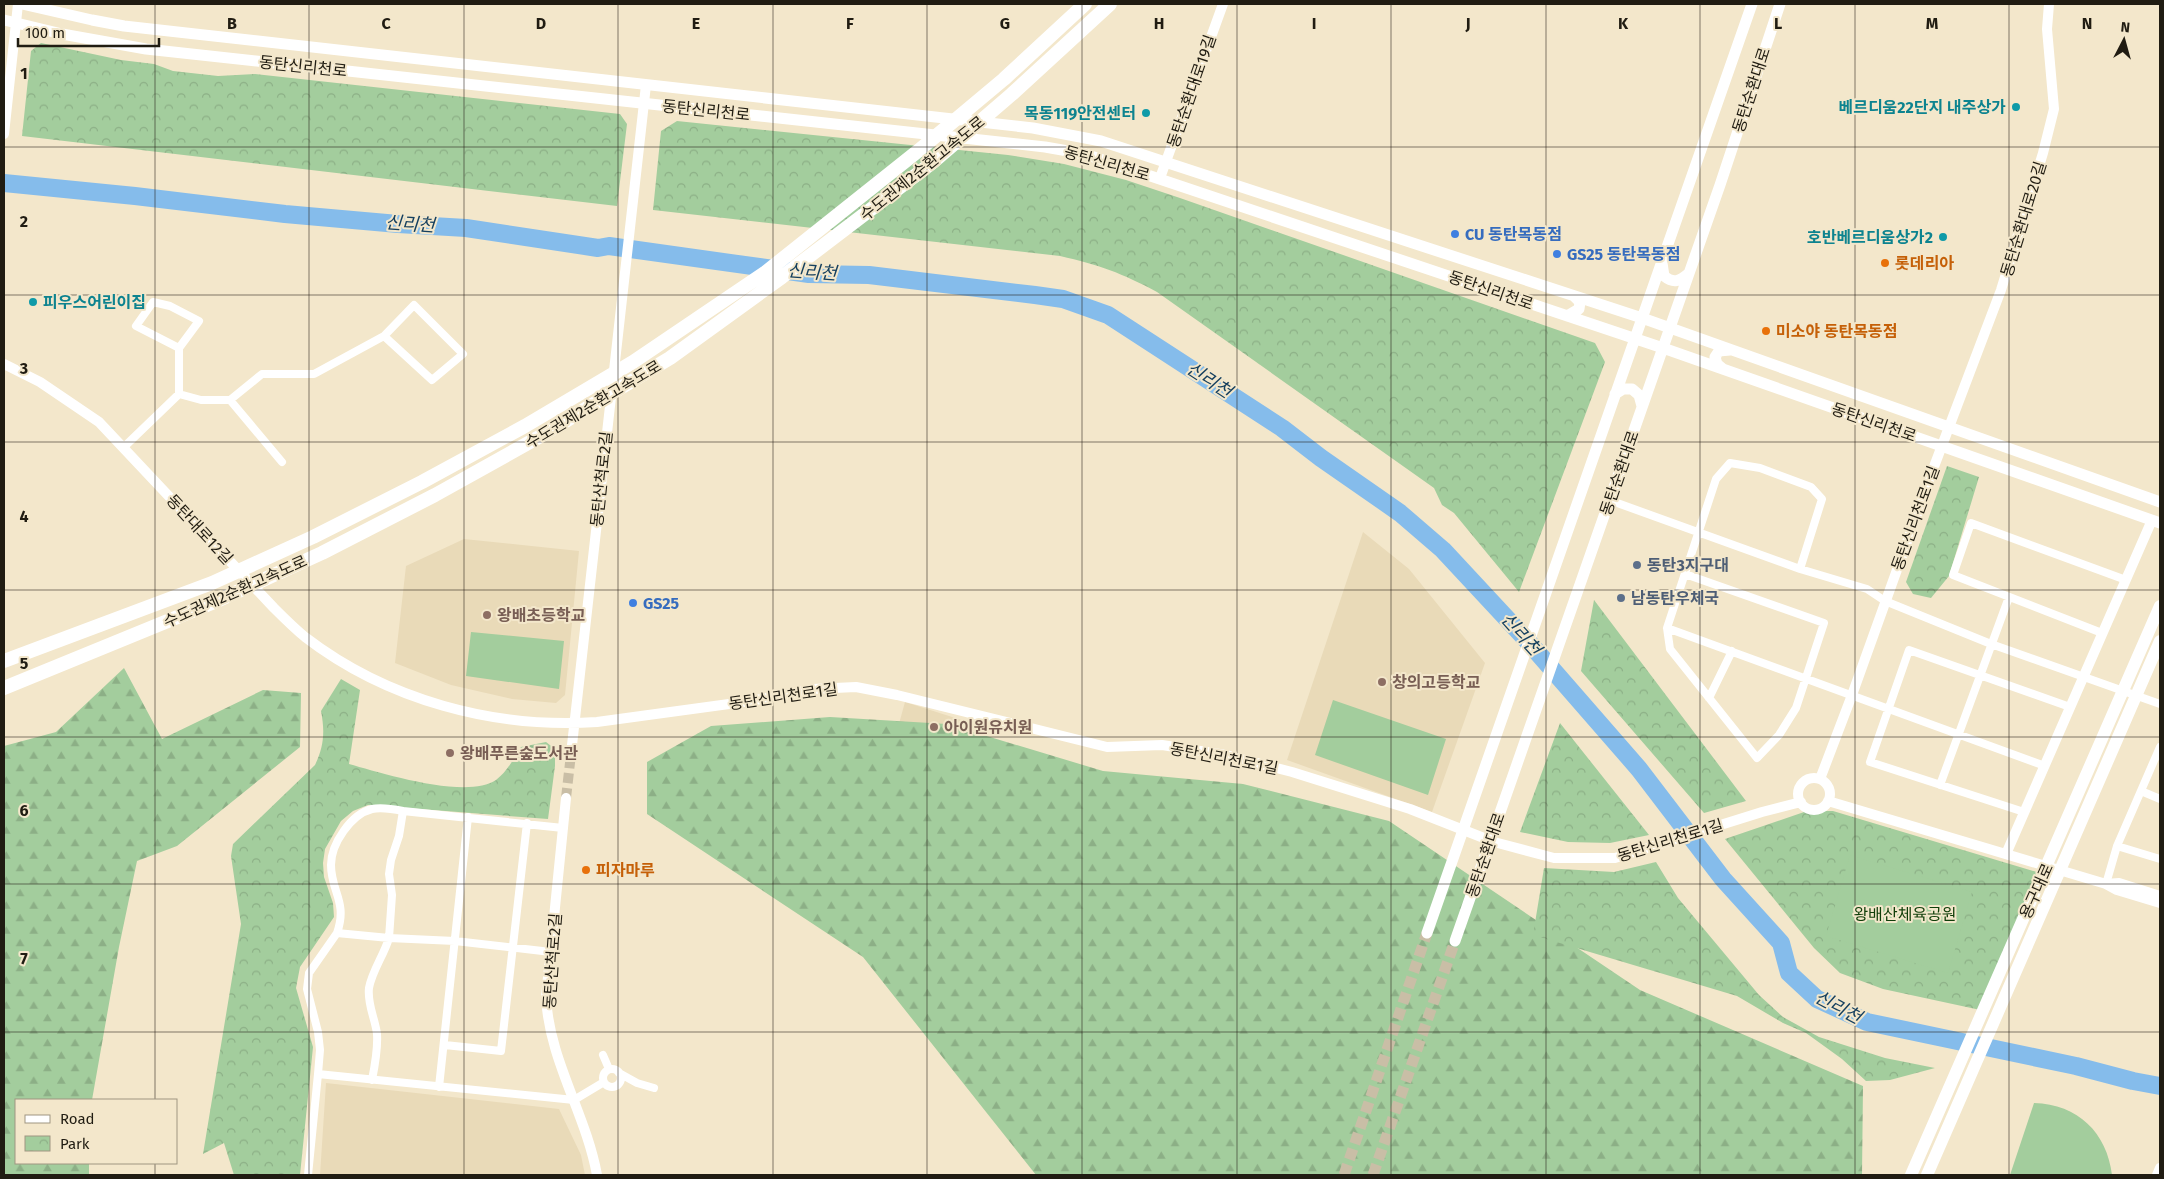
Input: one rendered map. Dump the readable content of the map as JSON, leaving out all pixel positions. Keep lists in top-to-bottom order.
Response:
{
  "streets": {
    "highway": ["수도권제2순환고속도로", "용구대로"],
    "main road": ["동탄신리천로", "동탄순환대로"],
    "street": [
      "동탄순환대로19길",
      "동탄순환대로20길",
      "동탄산척로2길",
      "동탄신리천로1길",
      "동탄대로12길"
    ]
  },
  "crossings": [
    ["동탄신리천로", "동탄순환대로"],
    ["동탄신리천로", "동탄순환대로19길"],
    ["동탄신리천로", "동탄순환대로20길"],
    ["동탄신리천로", "동탄산척로2길"],
    ["동탄신리천로", "동탄신리천로1길"],
    ["동탄순환대로20길", "동탄신리천로1길"],
    ["동탄산척로2길", "동탄신리천로1길"],
    ["동탄산척로2길", "동탄대로12길"],
    ["동탄신리천로1길", "동탄대로12길"]
  ],
  "water": ["신리천"],
  "parks": ["왕배산체육공원"],
  "places": [
    "베르디움22단지 내주상가",
    "목동119안전센터",
    "CU 동탄목동점",
    "호반베르디움상가2",
    "GS25 동탄목동점",
    "롯데리아",
    "피우스어린이집",
    "미소야 동탄목동점",
    "동탄3지구대",
    "남동탄우체국",
    "GS25",
    "왕배초등학교",
    "창의고등학교",
    "아이원유치원",
    "왕배푸른숲도서관",
    "피자마루"
  ],
  "legend": ["Road", "Park"],
  "scale_bar": "100 m",
  "north": "top",
  "grid": {
    "columns": [
      "B",
      "C",
      "D",
      "E",
      "F",
      "G",
      "H",
      "I",
      "J",
      "K",
      "L",
      "M",
      "N"
    ],
    "rows": [
      "1",
      "2",
      "3",
      "4",
      "5",
      "6",
      "7"
    ]
  }
}
